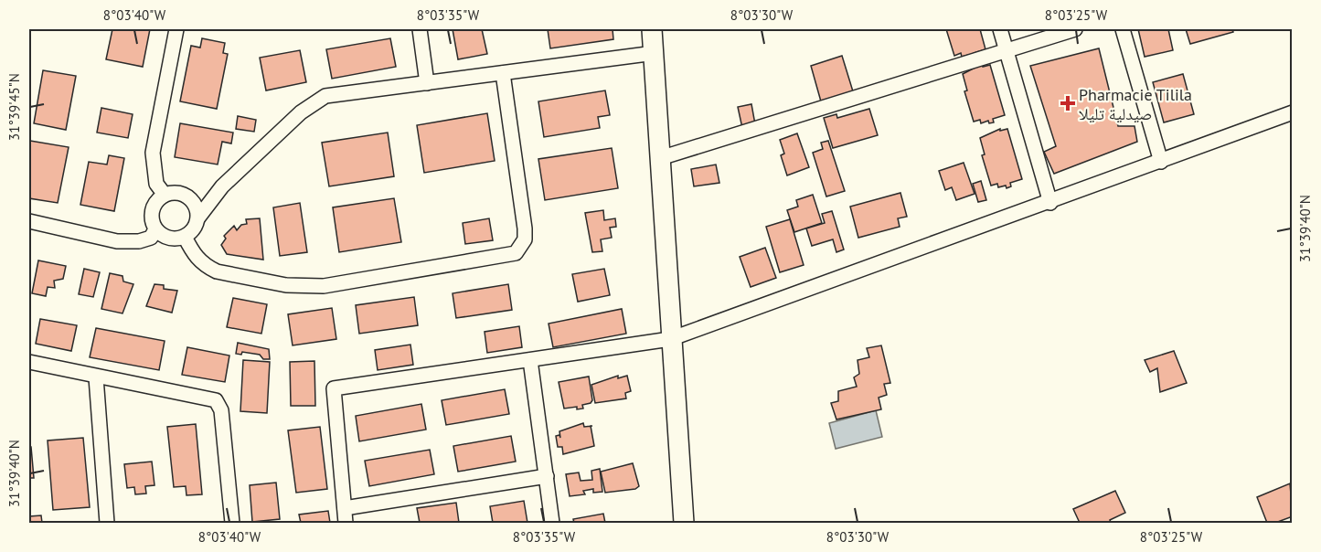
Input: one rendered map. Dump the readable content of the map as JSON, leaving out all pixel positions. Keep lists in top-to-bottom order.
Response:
{
  "places": {
    "health": ["Pharmacie Tilila صيدلية تليلا"]
  },
  "coordinates": [
    "8°03'40\"W",
    "8°03'35\"W",
    "8°03'30\"W",
    "8°03'25\"W",
    "31°39'45\"N",
    "31°39'40\"N"
  ]
}
